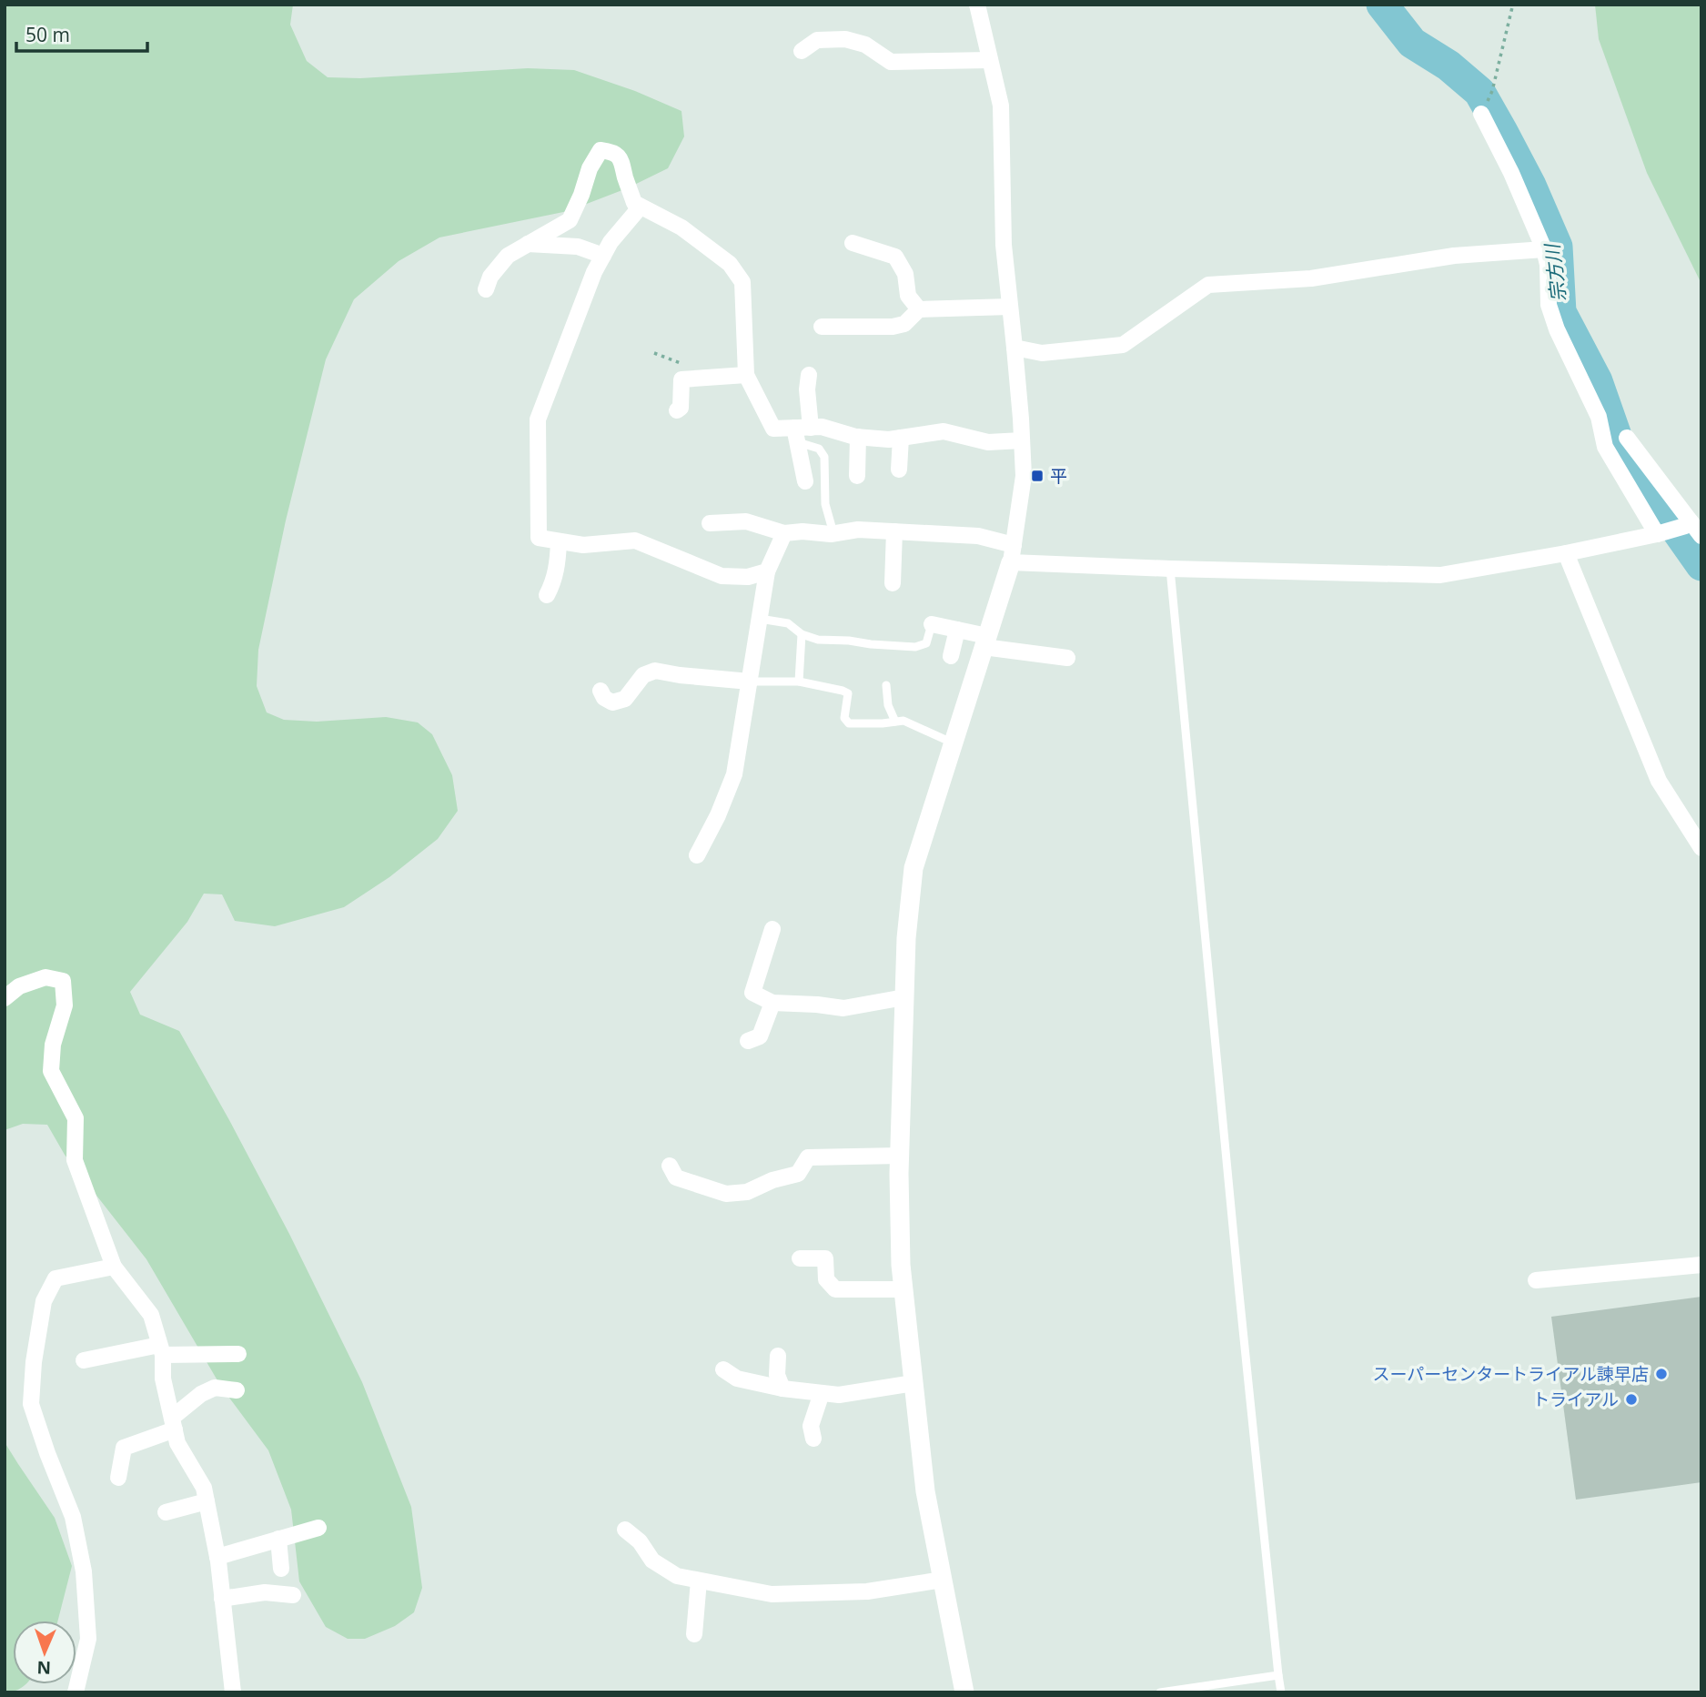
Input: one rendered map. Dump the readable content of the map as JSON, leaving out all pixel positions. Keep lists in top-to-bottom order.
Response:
{
  "water": ["宗方川"],
  "places": {
    "transit": ["平"],
    "other": ["スーパーセンタートライアル諫早店", "トライアル"]
  },
  "scale_bar": "50 m",
  "north": "bottom"
}
